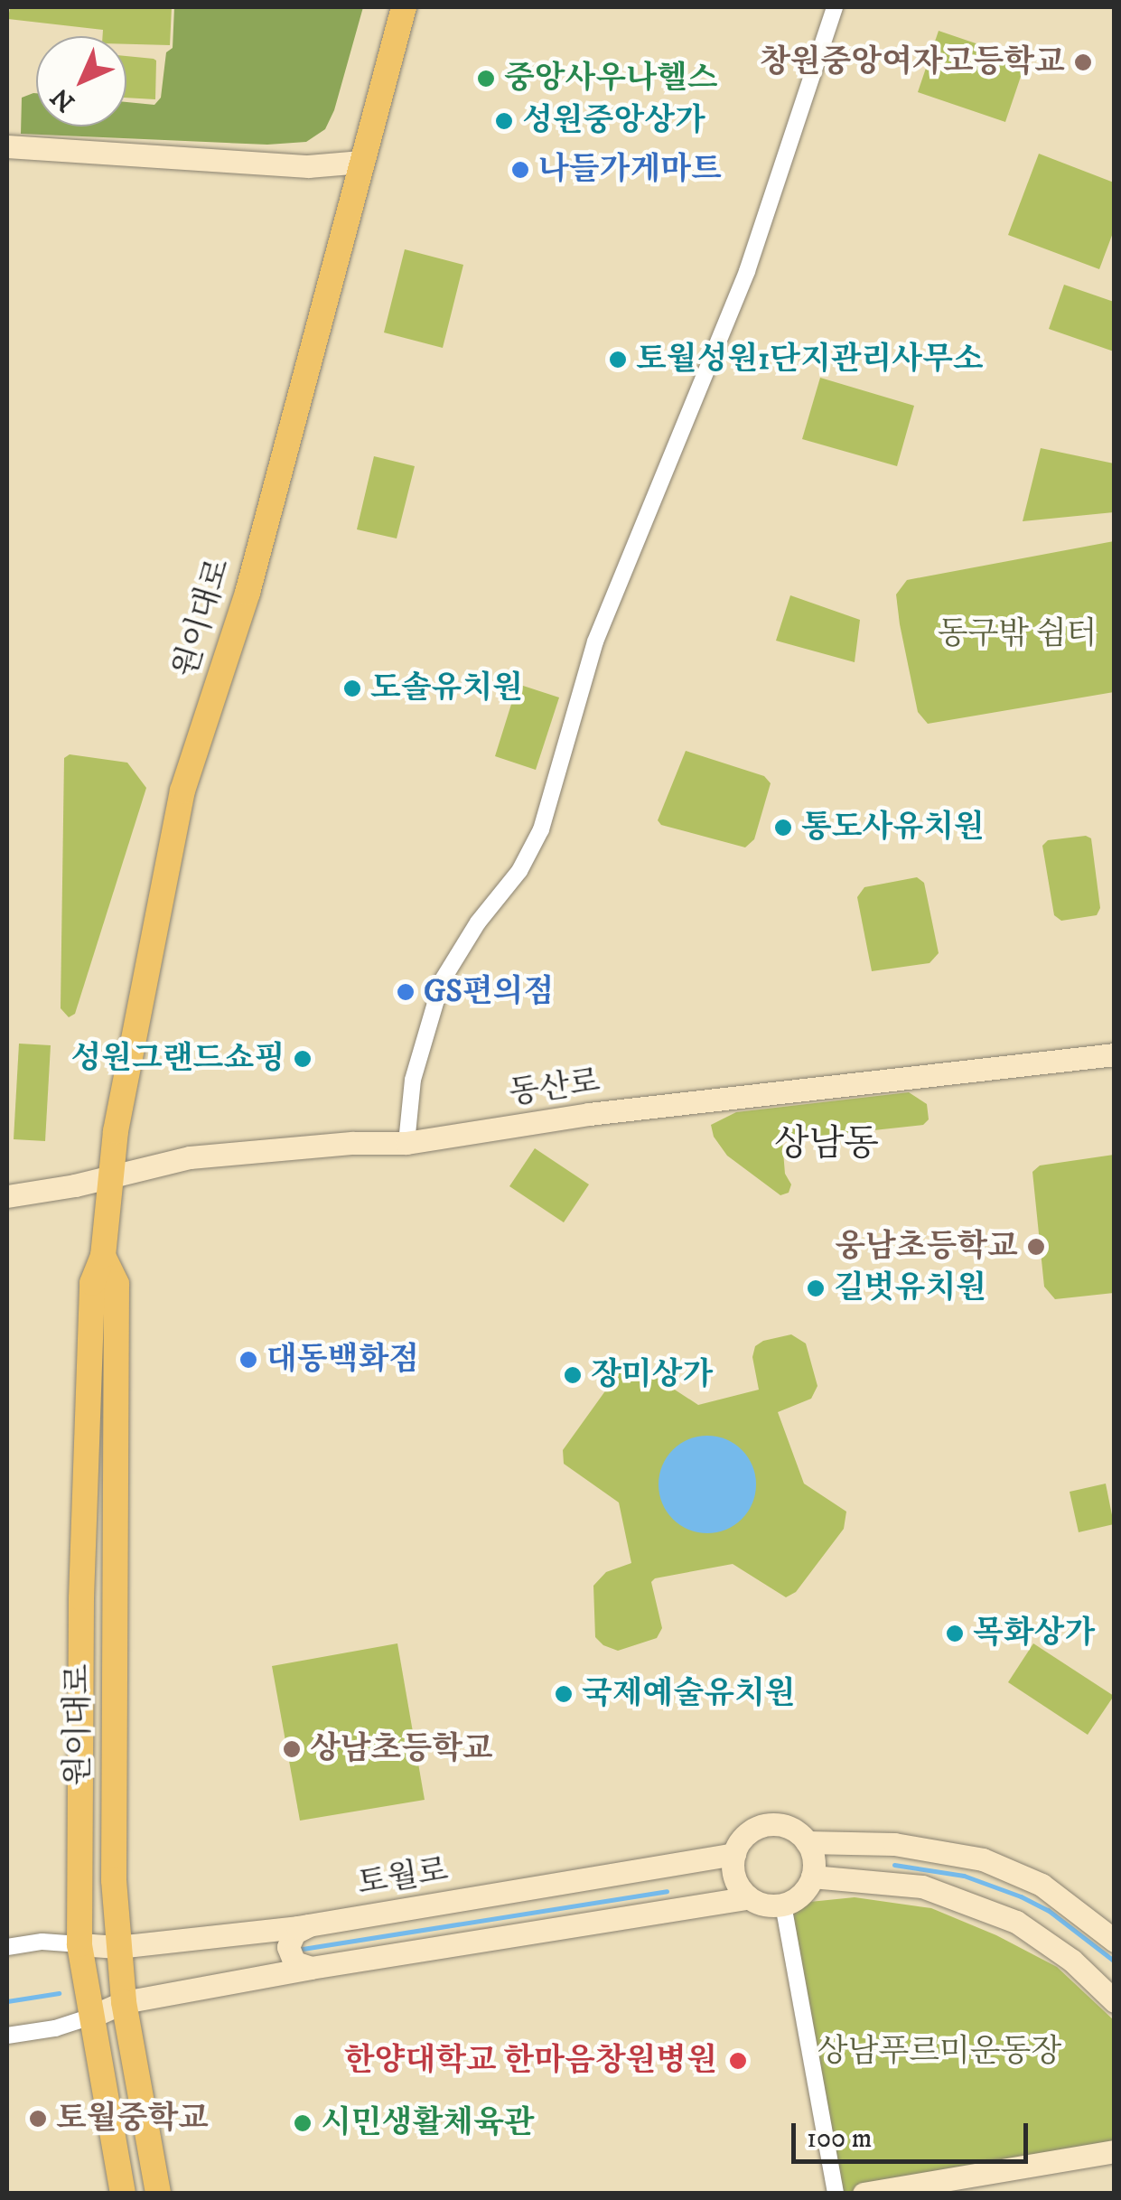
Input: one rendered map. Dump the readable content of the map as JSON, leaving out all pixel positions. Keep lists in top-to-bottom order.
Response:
{
  "streets": {
    "main road": ["원이대로"],
    "street": ["동산로", "토월로"]
  },
  "crossings": [
    ["원이대로", "동산로"],
    ["원이대로", "토월로"]
  ],
  "districts": ["상남동"],
  "parks": ["동구밖 쉼터", "상남푸르미운동장"],
  "places": [
    "창원중앙여자고등학교",
    "중앙사우나헬스",
    "성원중앙상가",
    "나들가게마트",
    "토월성원1단지관리사무소",
    "도솔유치원",
    "통도사유치원",
    "GS편의점",
    "성원그랜드쇼핑",
    "웅남초등학교",
    "길벗유치원",
    "대동백화점",
    "장미상가",
    "목화상가",
    "국제예술유치원",
    "상남초등학교",
    "한양대학교 한마음창원병원",
    "토월중학교",
    "시민생활체육관"
  ],
  "scale_bar": "100 m",
  "north": "bottom left"
}
